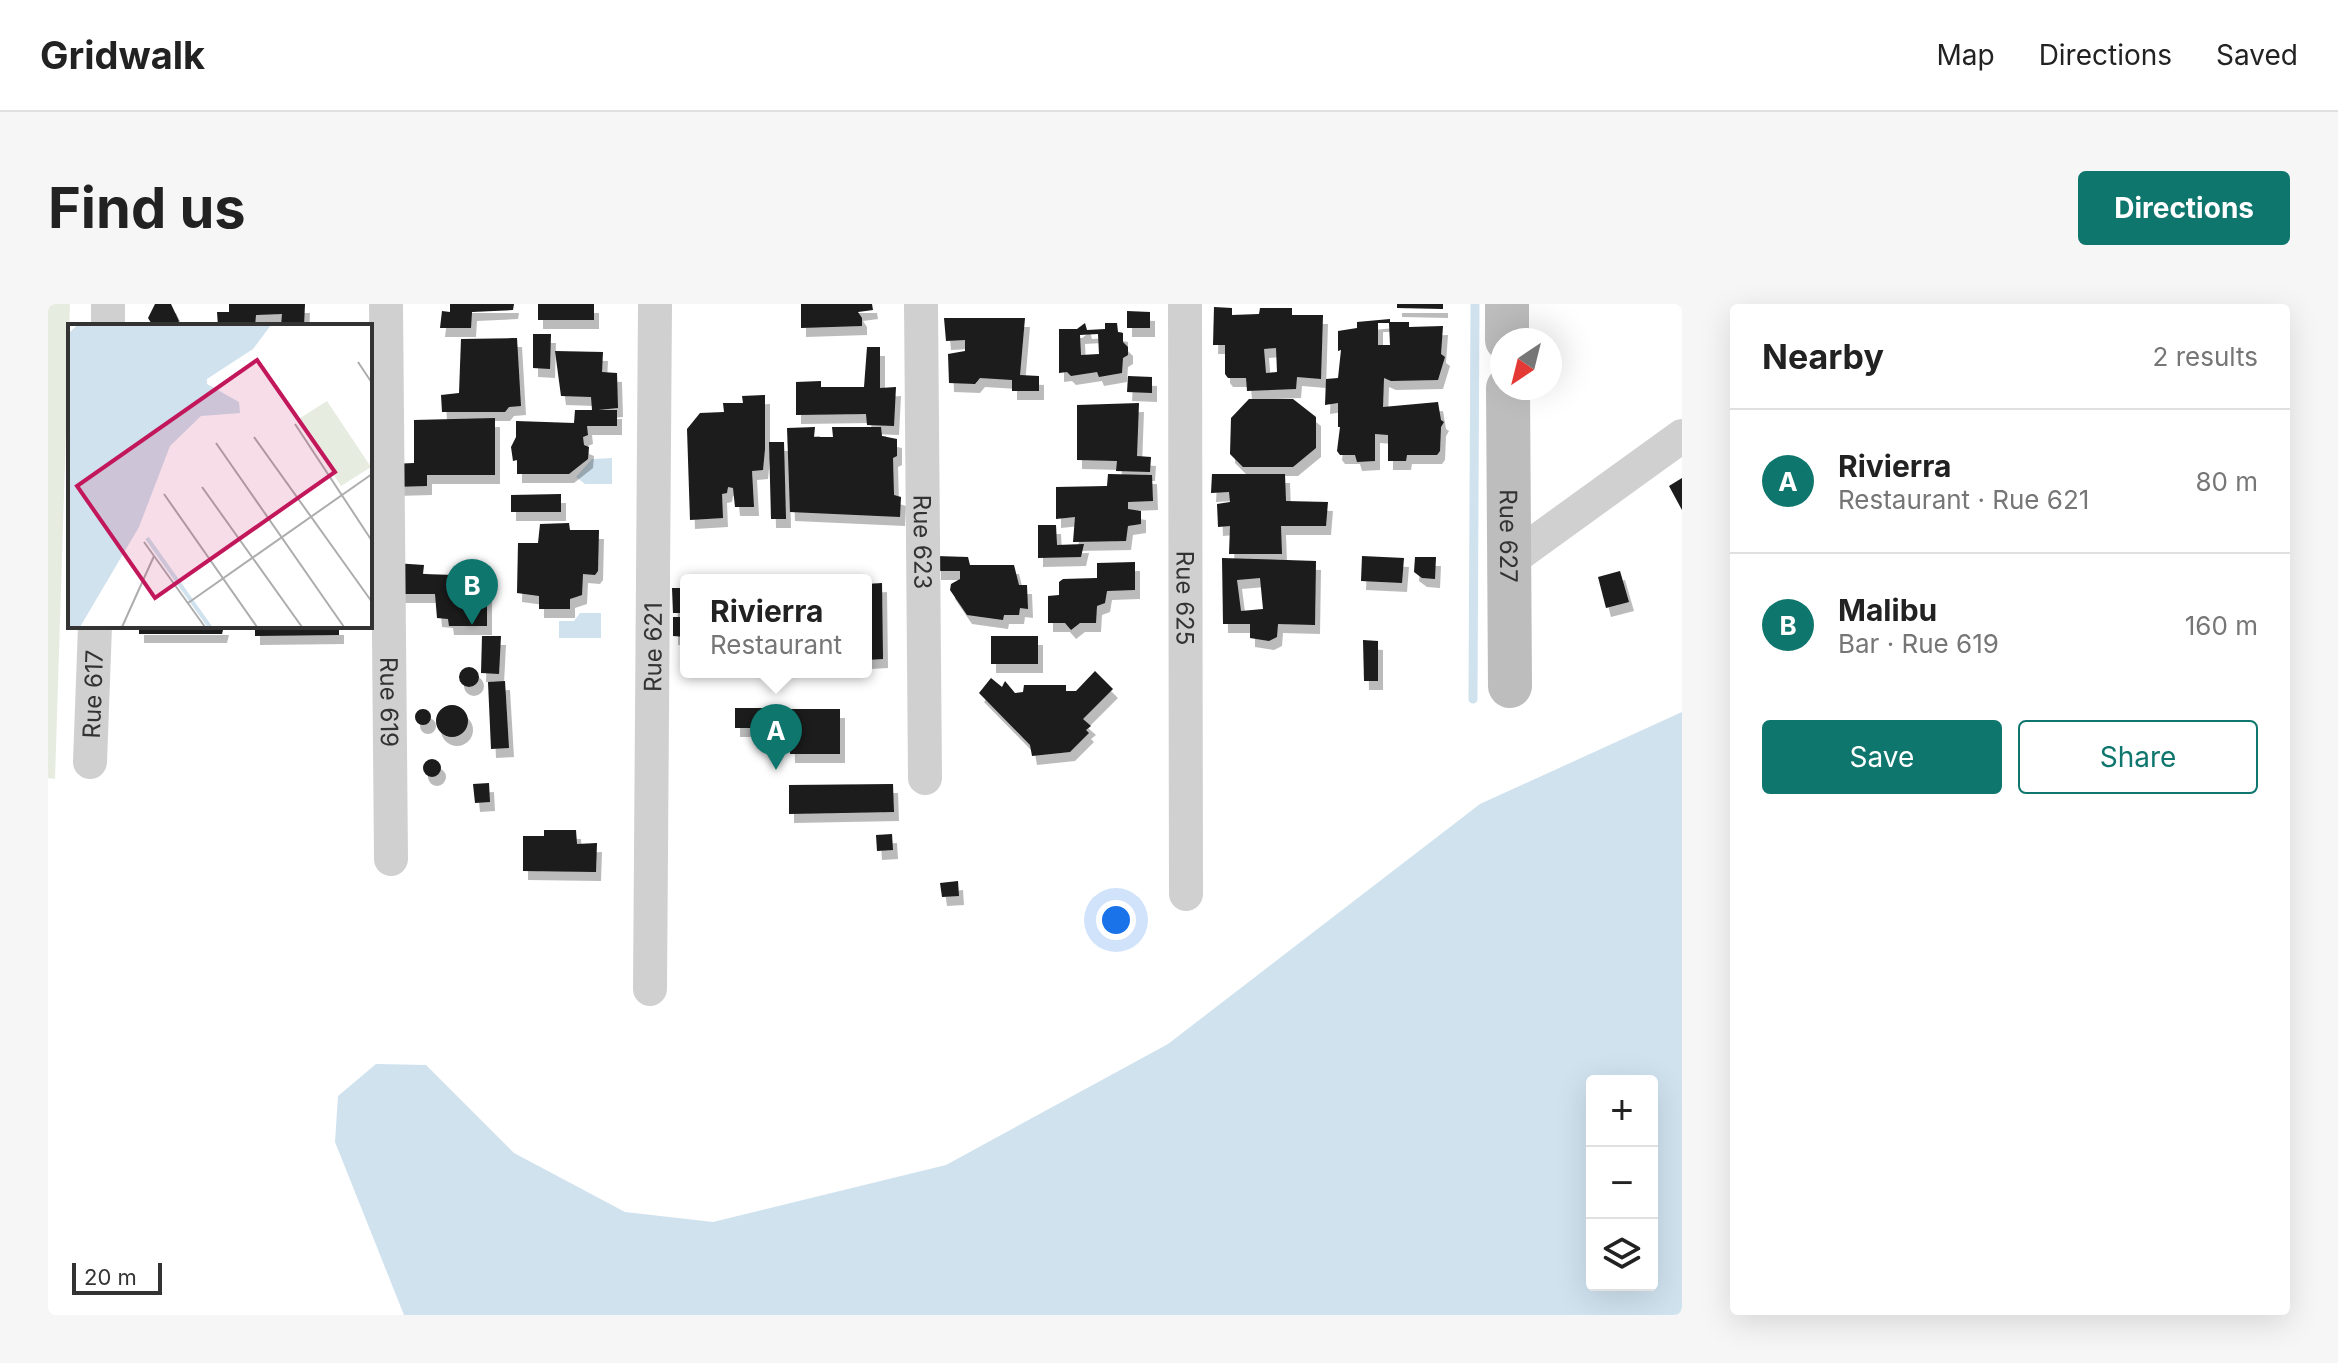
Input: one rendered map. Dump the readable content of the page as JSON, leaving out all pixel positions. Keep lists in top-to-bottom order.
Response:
{
  "streets": {
    "street": [
      "Rue 627",
      "Rue 623",
      "Rue 625",
      "Rue 621",
      "Rue 617",
      "Rue 619"
    ]
  },
  "scale_bar": "20 m",
  "north": "bottom left",
  "page": {
    "header": "Gridwalk",
    "nav": ["Map", "Directions", "Saved"],
    "buttons": [
      "Directions",
      ["Save", "Share"]
    ],
    "title": "Find us",
    "heading": ["Nearby", "2 results"],
    "list": [
      {
        "mark": "A",
        "name": "Rivierra",
        "note": "Restaurant · Rue 621",
        "value": "80 m"
      },
      {
        "mark": "B",
        "name": "Malibu",
        "note": "Bar · Rue 619",
        "value": "160 m"
      }
    ],
    "pins": ["B", "A"],
    "popup": ["Rivierra", "Restaurant"],
    "map_buttons": ["+", "−"],
    "scale": "20 m"
  }
}
